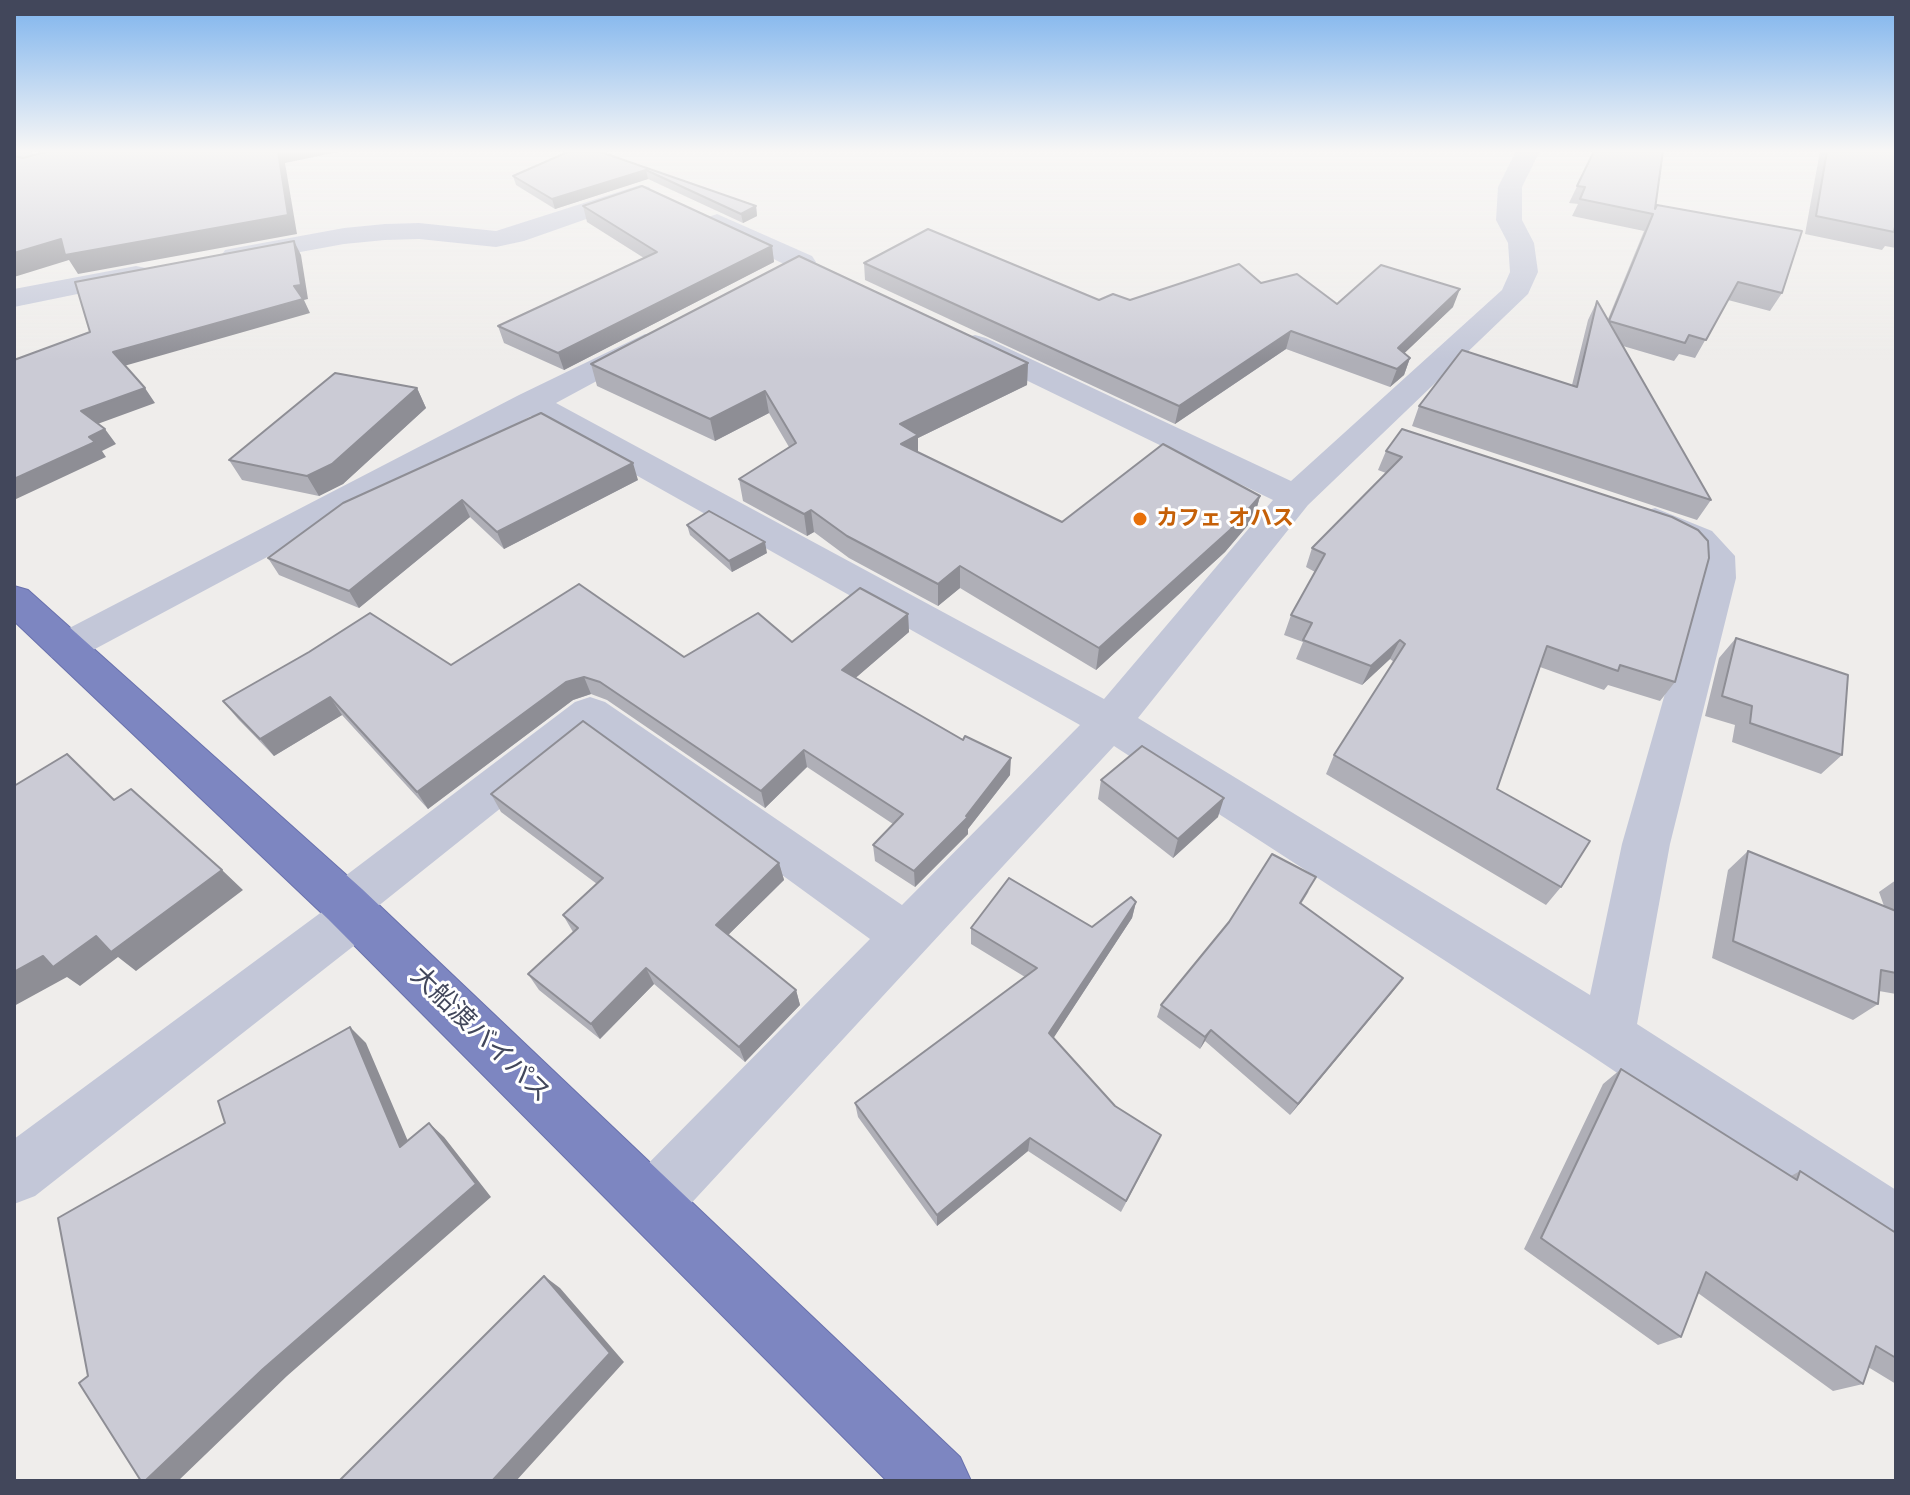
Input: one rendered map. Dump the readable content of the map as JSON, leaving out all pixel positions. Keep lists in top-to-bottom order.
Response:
{
  "streets": {
    "highway": ["大船渡バイパス"]
  },
  "places": ["カフェ オハス"]
}
